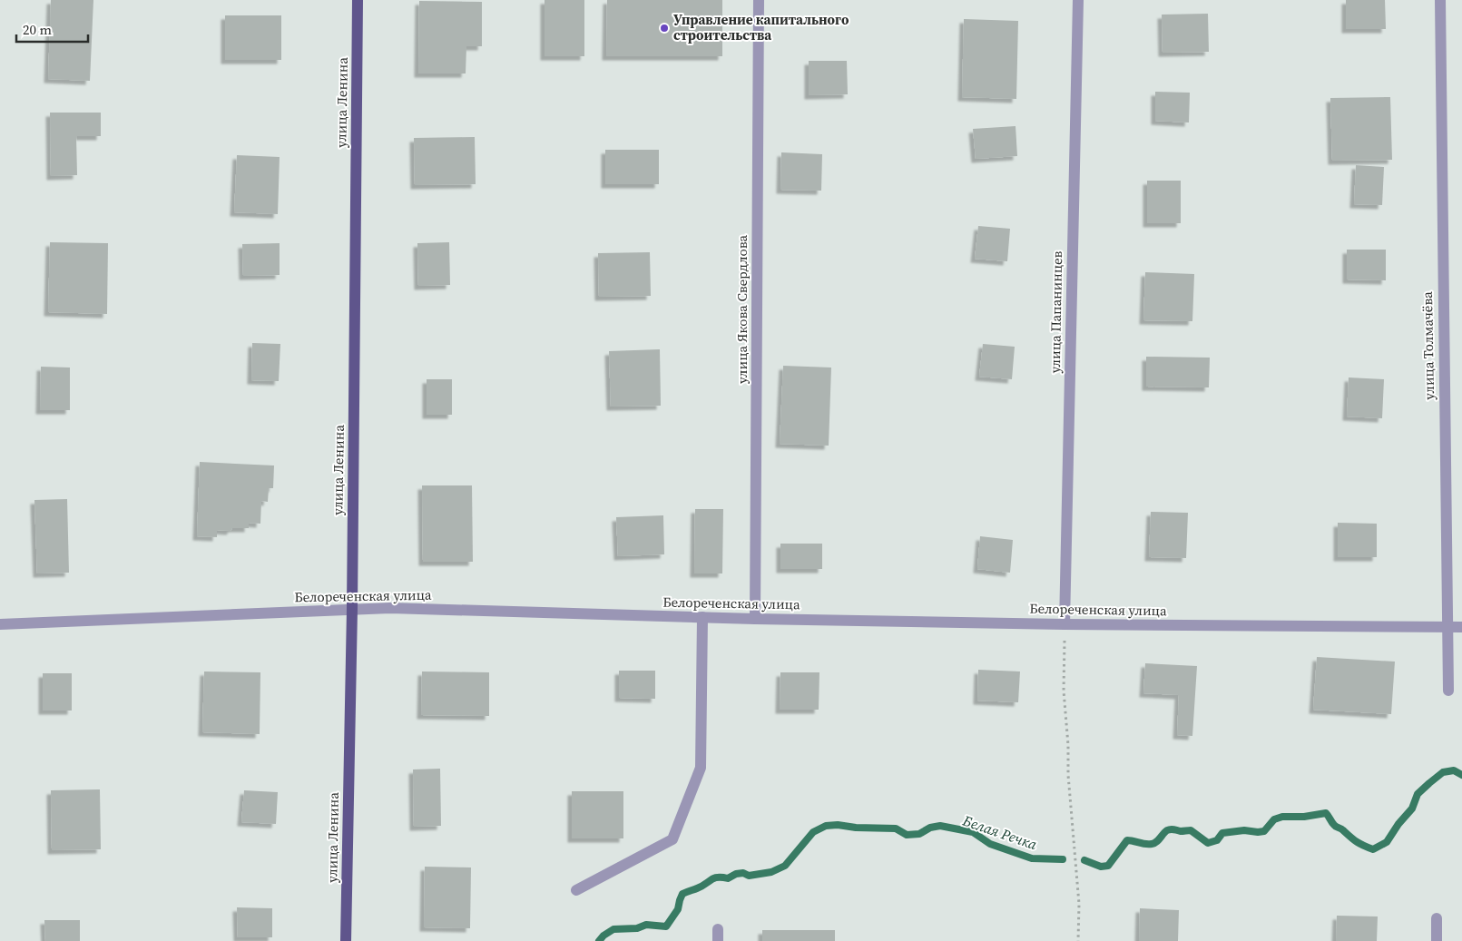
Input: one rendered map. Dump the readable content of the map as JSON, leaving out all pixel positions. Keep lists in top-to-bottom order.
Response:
{
  "streets": {
    "main road": ["улица Ленина"],
    "street": [
      "улица Якова Свердлова",
      "улица Папанинцев",
      "улица Толмачёва",
      "Белореченская улица"
    ]
  },
  "crossings": [
    ["улица Ленина", "Белореченская улица"],
    ["улица Якова Свердлова", "Белореченская улица"],
    ["улица Папанинцев", "Белореченская улица"],
    ["улица Толмачёва", "Белореченская улица"]
  ],
  "water": ["Белая Речка"],
  "places": ["Управление капитального строительства"],
  "scale_bar": "20 m"
}
